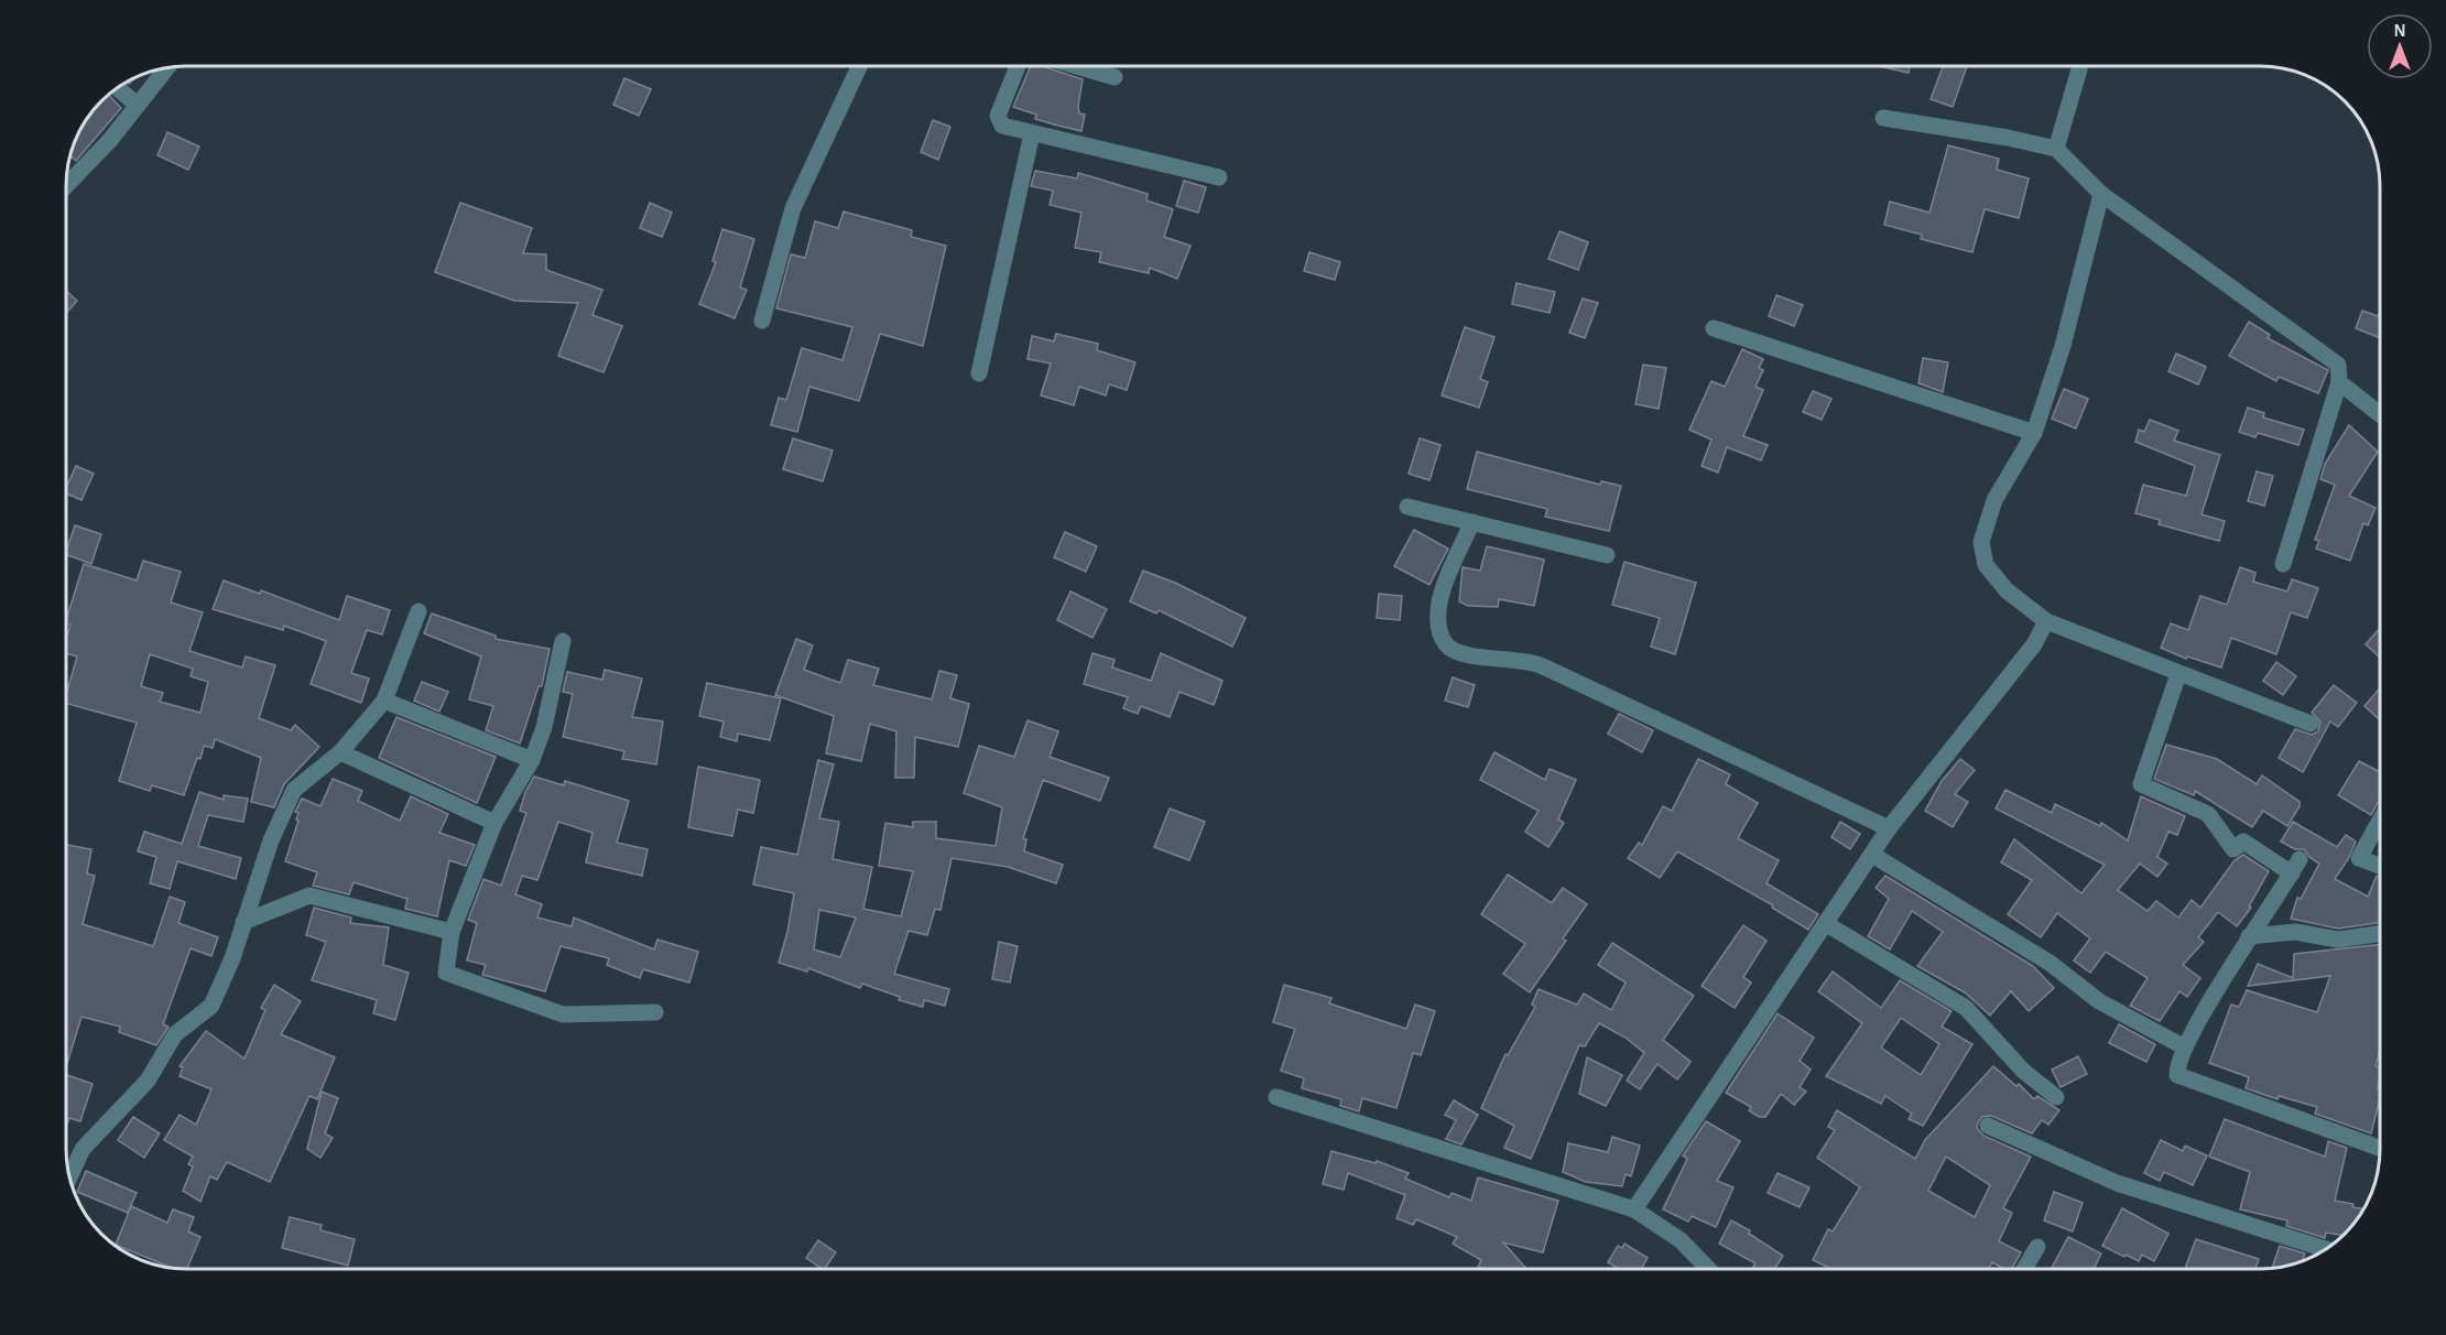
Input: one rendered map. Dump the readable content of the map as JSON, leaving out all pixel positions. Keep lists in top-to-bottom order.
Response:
{
  "north": "top"
}
